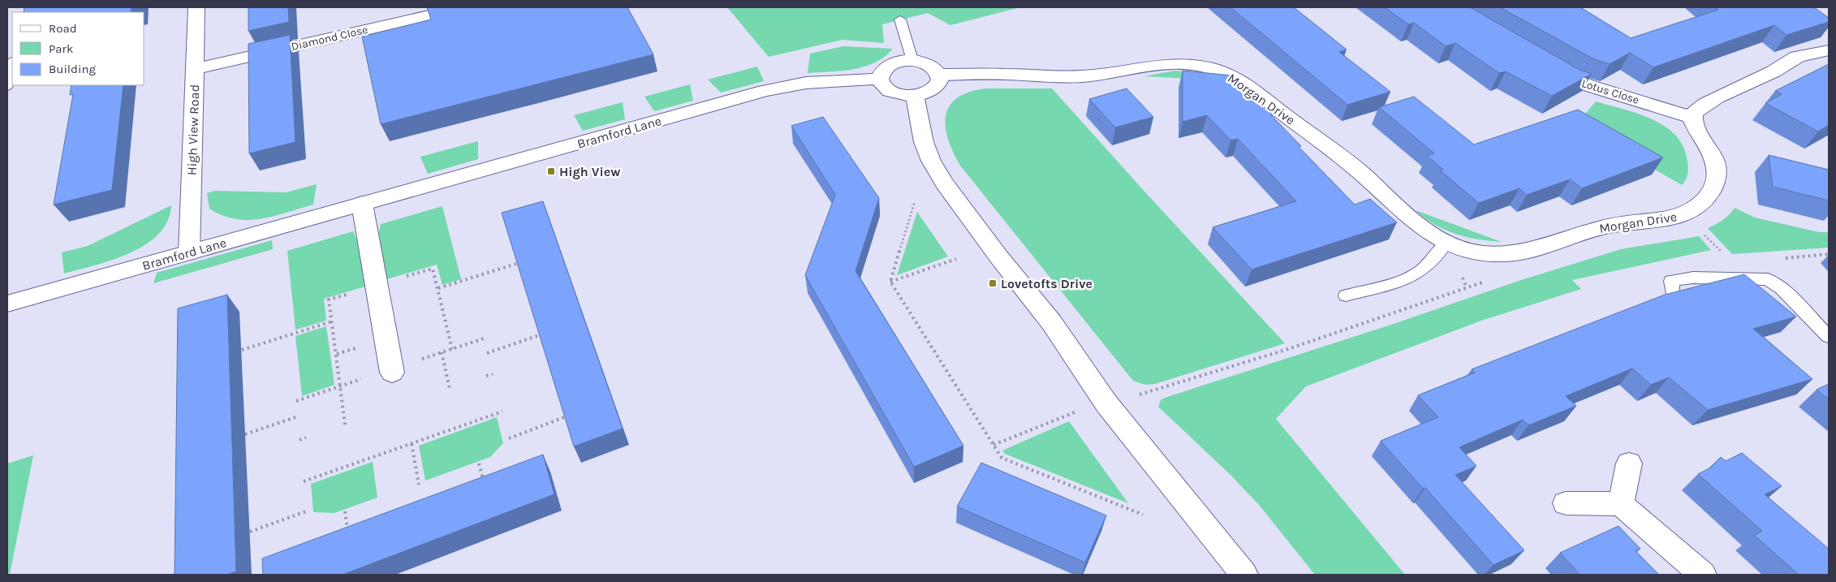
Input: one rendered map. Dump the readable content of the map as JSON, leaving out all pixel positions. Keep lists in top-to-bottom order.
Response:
{
  "streets": {
    "street": [
      "Diamond Close",
      "Lotus Close",
      "Morgan Drive",
      "High View Road",
      "Bramford Lane"
    ]
  },
  "crossings": [
    ["Diamond Close", "High View Road"],
    ["Lotus Close", "Morgan Drive"],
    ["Morgan Drive", "Bramford Lane"],
    ["High View Road", "Bramford Lane"]
  ],
  "places": {
    "transit": ["High View", "Lovetofts Drive"]
  },
  "legend": ["Road", "Park", "Building"]
}
